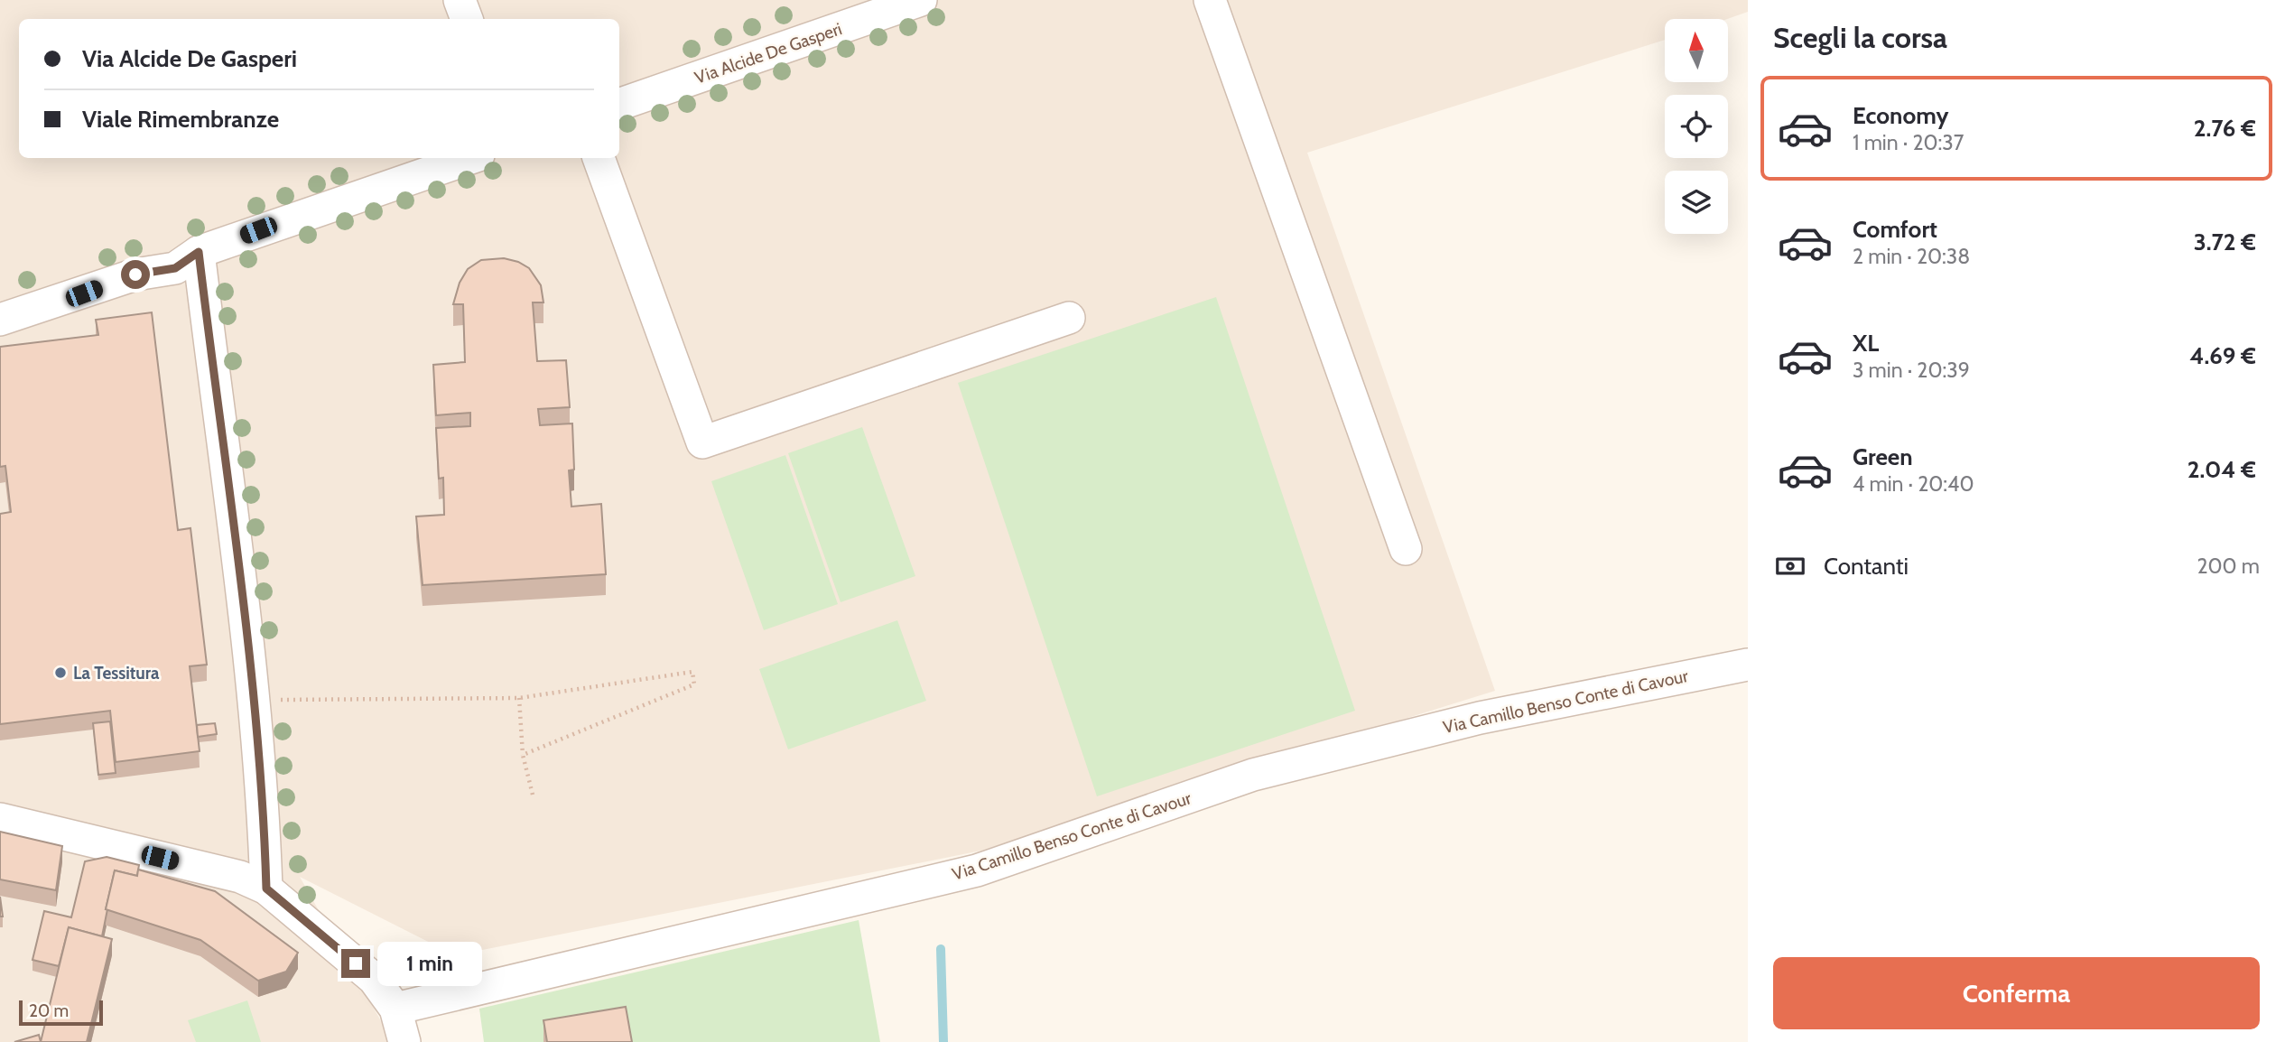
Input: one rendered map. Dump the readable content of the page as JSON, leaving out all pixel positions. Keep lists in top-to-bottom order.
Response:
{
  "streets": {
    "street": ["Via Alcide De Gasperi", "Via Camillo Benso Conte di Cavour"]
  },
  "places": ["La Tessitura"],
  "scale_bar": "20 m",
  "north": "top",
  "page": {
    "heading": "Scegli la corsa",
    "banner": ["Via Alcide De Gasperi", "Viale Rimembranze"],
    "list": [
      {
        "name": "Economy",
        "note": "1 min · 20:37",
        "value": "2.76 €"
      },
      {
        "name": "Comfort",
        "note": "2 min · 20:38",
        "value": "3.72 €"
      },
      {
        "name": "XL",
        "note": "3 min · 20:39",
        "value": "4.69 €"
      },
      {
        "name": "Green",
        "note": "4 min · 20:40",
        "value": "2.04 €"
      }
    ],
    "pay": ["Contanti", "200 m"],
    "bubble": "1 min",
    "buttons": "Conferma",
    "scale": "20 m"
  }
}
